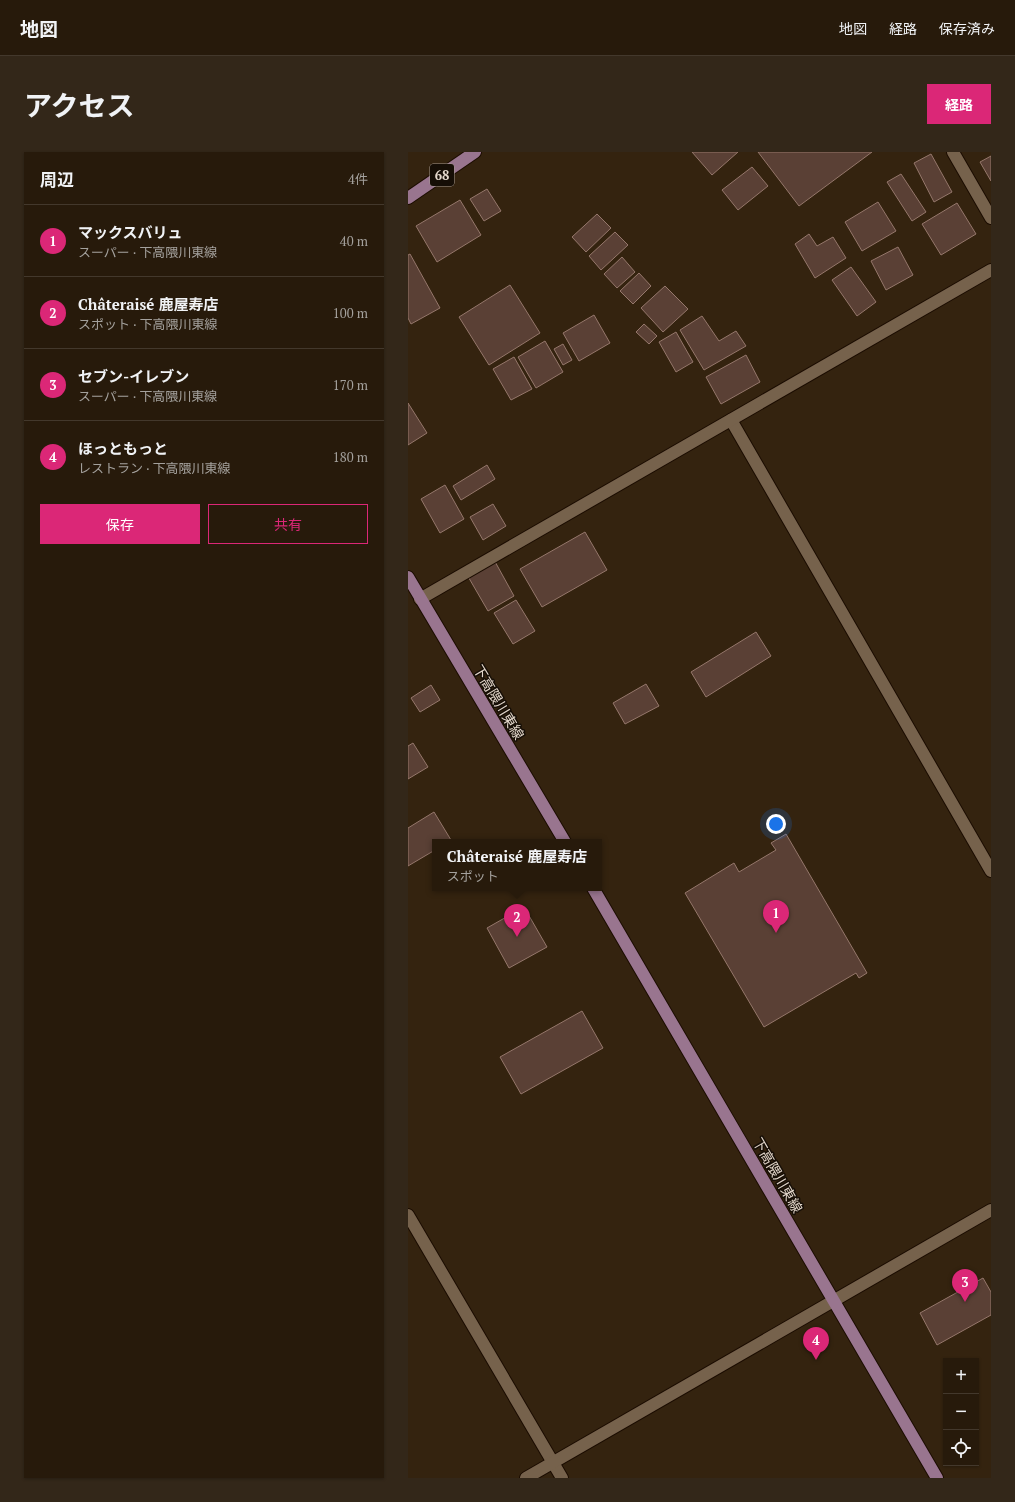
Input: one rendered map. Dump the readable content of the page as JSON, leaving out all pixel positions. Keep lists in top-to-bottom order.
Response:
{
  "streets": {
    "main road": ["68", "下高隈川東線"]
  },
  "page": {
    "header": "地図",
    "nav": ["地図", "経路", "保存済み"],
    "title": "アクセス",
    "buttons": [
      "経路",
      ["保存", "共有"]
    ],
    "heading": ["周辺", "4件"],
    "list": [
      {
        "mark": "1",
        "name": "マックスバリュ",
        "note": "スーパー · 下高隈川東線",
        "value": "40 m"
      },
      {
        "mark": "2",
        "name": "Châteraisé 鹿屋寿店",
        "note": "スポット · 下高隈川東線",
        "value": "100 m"
      },
      {
        "mark": "3",
        "name": "セブン-イレブン",
        "note": "スーパー · 下高隈川東線",
        "value": "170 m"
      },
      {
        "mark": "4",
        "name": "ほっともっと",
        "note": "レストラン · 下高隈川東線",
        "value": "180 m"
      }
    ],
    "popup": ["Châteraisé 鹿屋寿店", "スポット"],
    "pins": [
      "1",
      "2",
      "3",
      "4"
    ],
    "map_buttons": ["+", "−"]
  }
}
